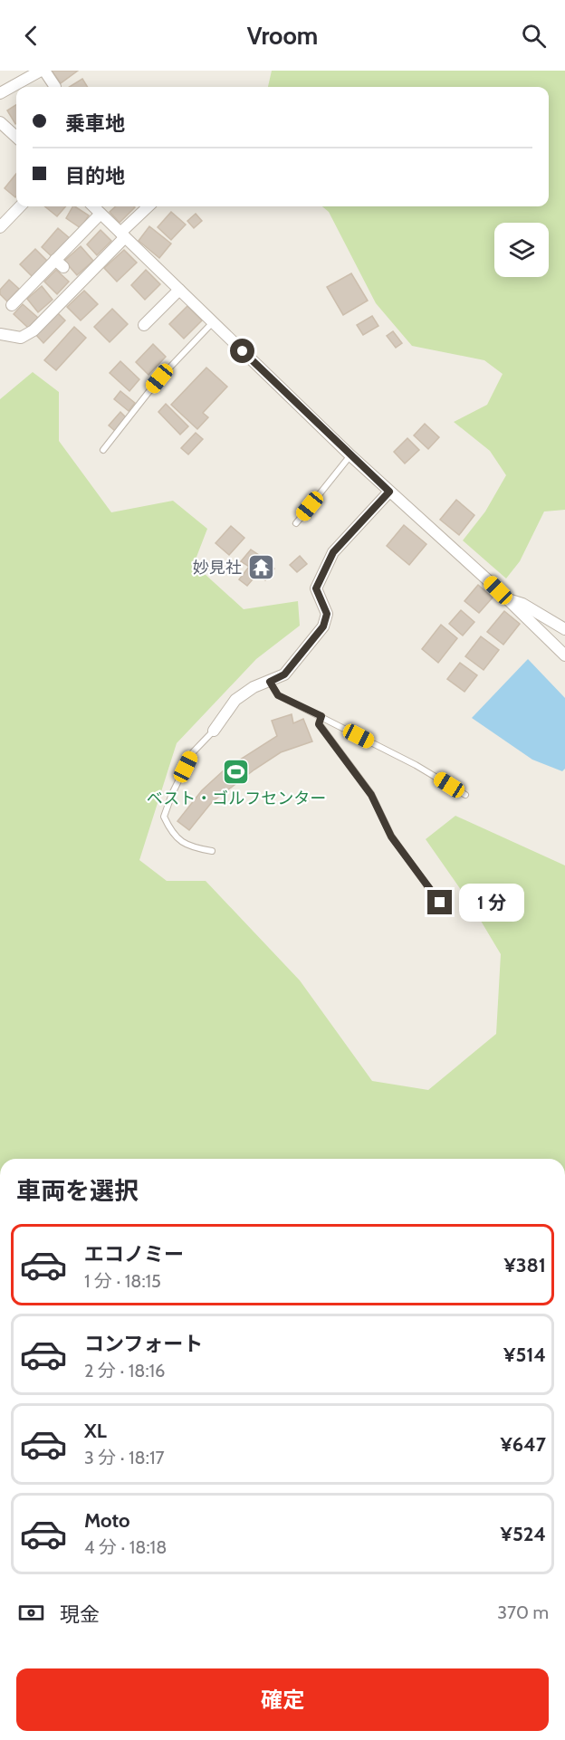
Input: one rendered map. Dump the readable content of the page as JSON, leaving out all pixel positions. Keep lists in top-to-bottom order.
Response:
{
  "places": {
    "temple": ["妙見社"],
    "sports": ["ベスト・ゴルフセンター"]
  },
  "page": {
    "header": "Vroom",
    "banner": ["乗車地", "目的地"],
    "bubble": "1 分",
    "heading": "車両を選択",
    "list": [
      {
        "name": "エコノミー",
        "note": "1 分 · 18:15",
        "value": "¥381"
      },
      {
        "name": "コンフォート",
        "note": "2 分 · 18:16",
        "value": "¥514"
      },
      {
        "name": "XL",
        "note": "3 分 · 18:17",
        "value": "¥647"
      },
      {
        "name": "Moto",
        "note": "4 分 · 18:18",
        "value": "¥524"
      }
    ],
    "pay": ["現金", "370 m"],
    "buttons": "確定"
  }
}
